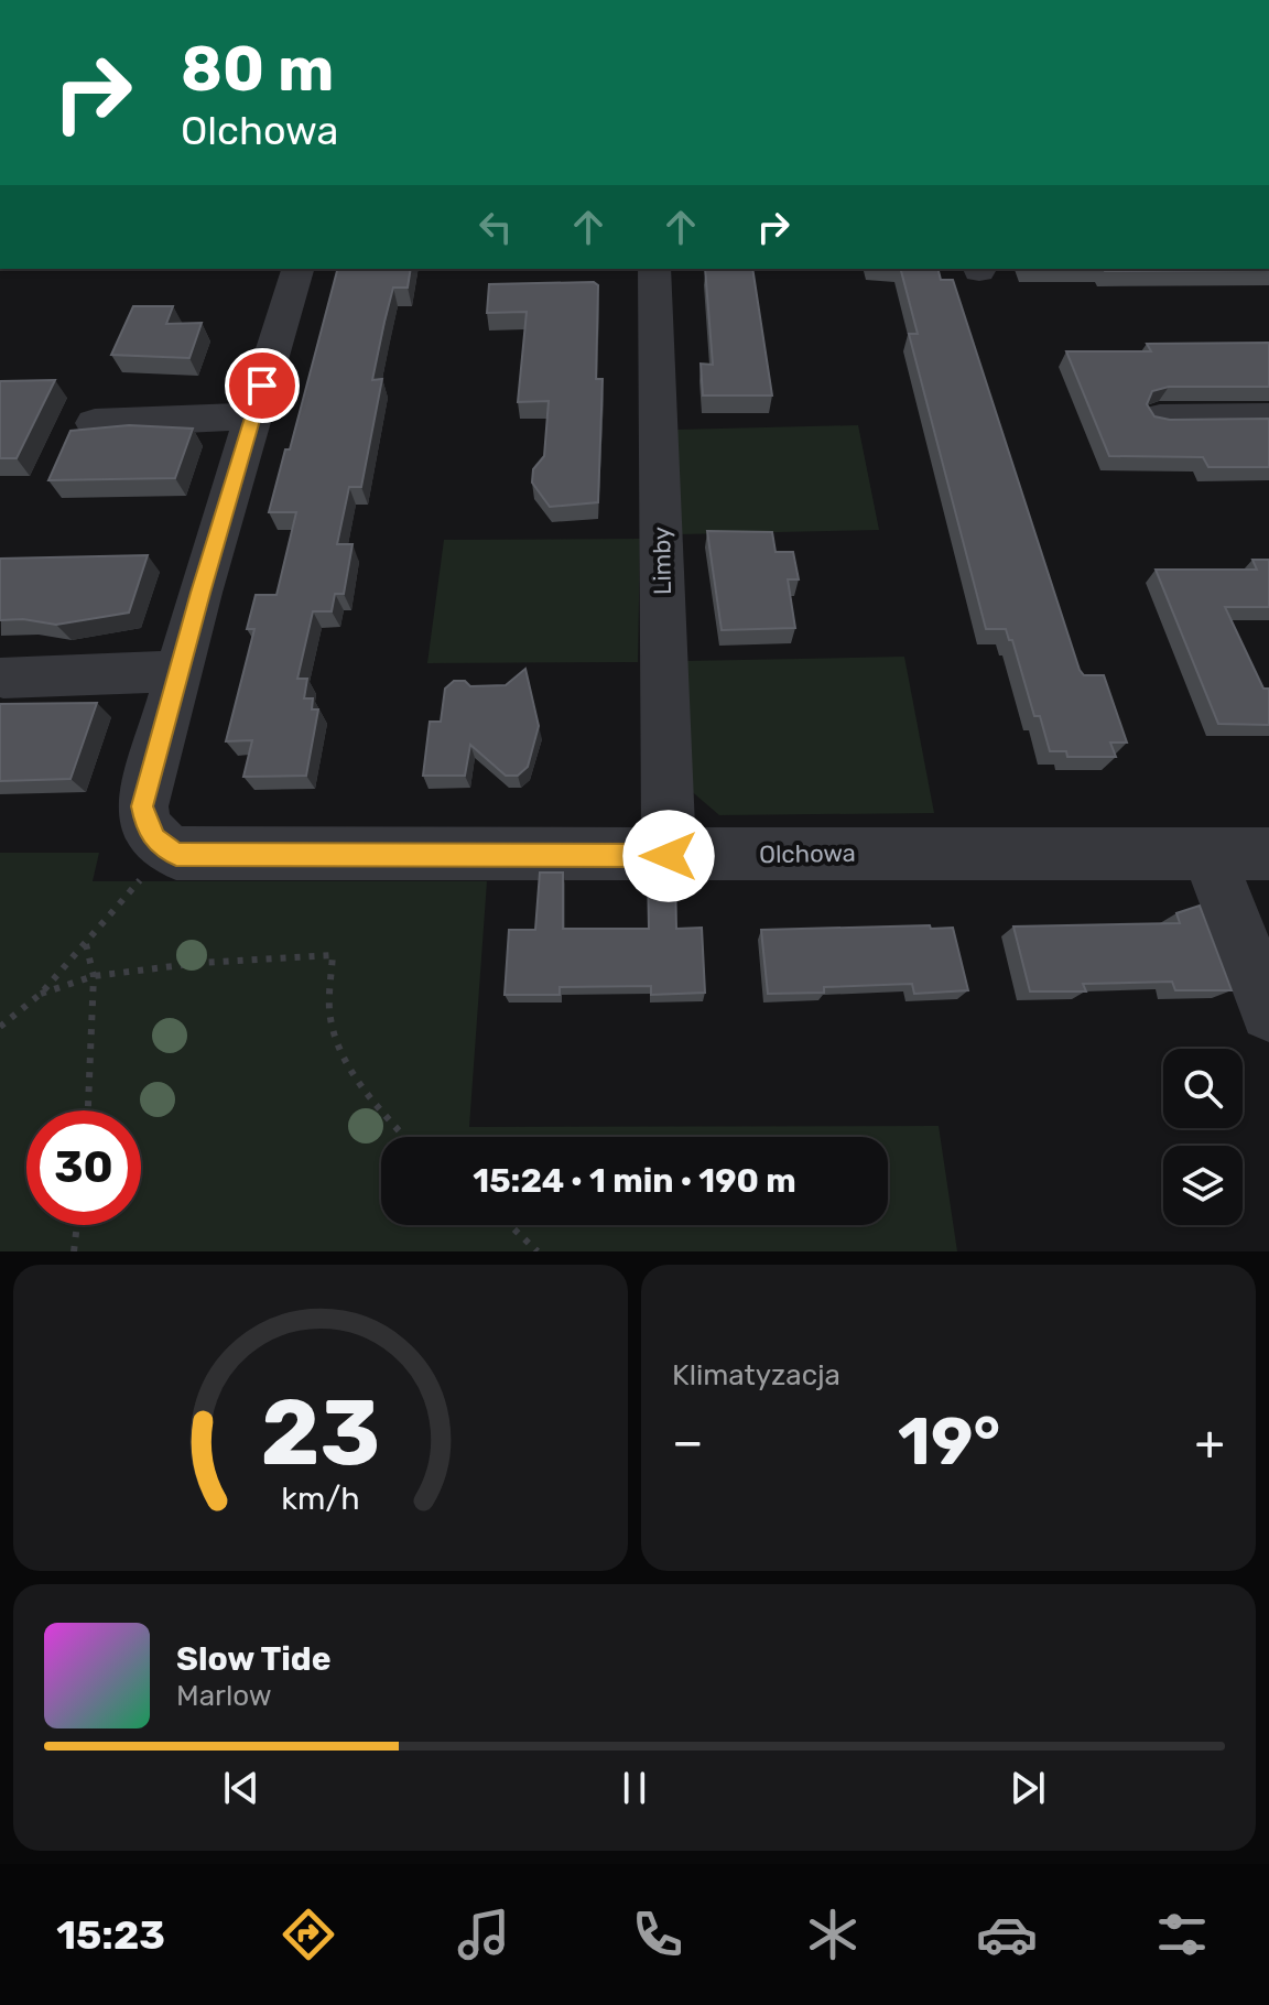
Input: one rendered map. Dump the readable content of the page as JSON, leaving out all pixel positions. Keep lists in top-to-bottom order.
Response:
{
  "streets": {
    "street": ["Limby", "Olchowa"]
  },
  "crossings": [
    ["Limby", "Olchowa"]
  ],
  "page": {
    "turn": ["80 m", "Olchowa"],
    "limit": "30",
    "trip": "15:24 · 1 min · 190 m",
    "tile": "Klimatyzacja",
    "heat": ["−", "19°", "+"],
    "song": ["Slow Tide", "Marlow"],
    "tabs": "15:23",
    "gauge": ["23", "km/h"]
  }
}
